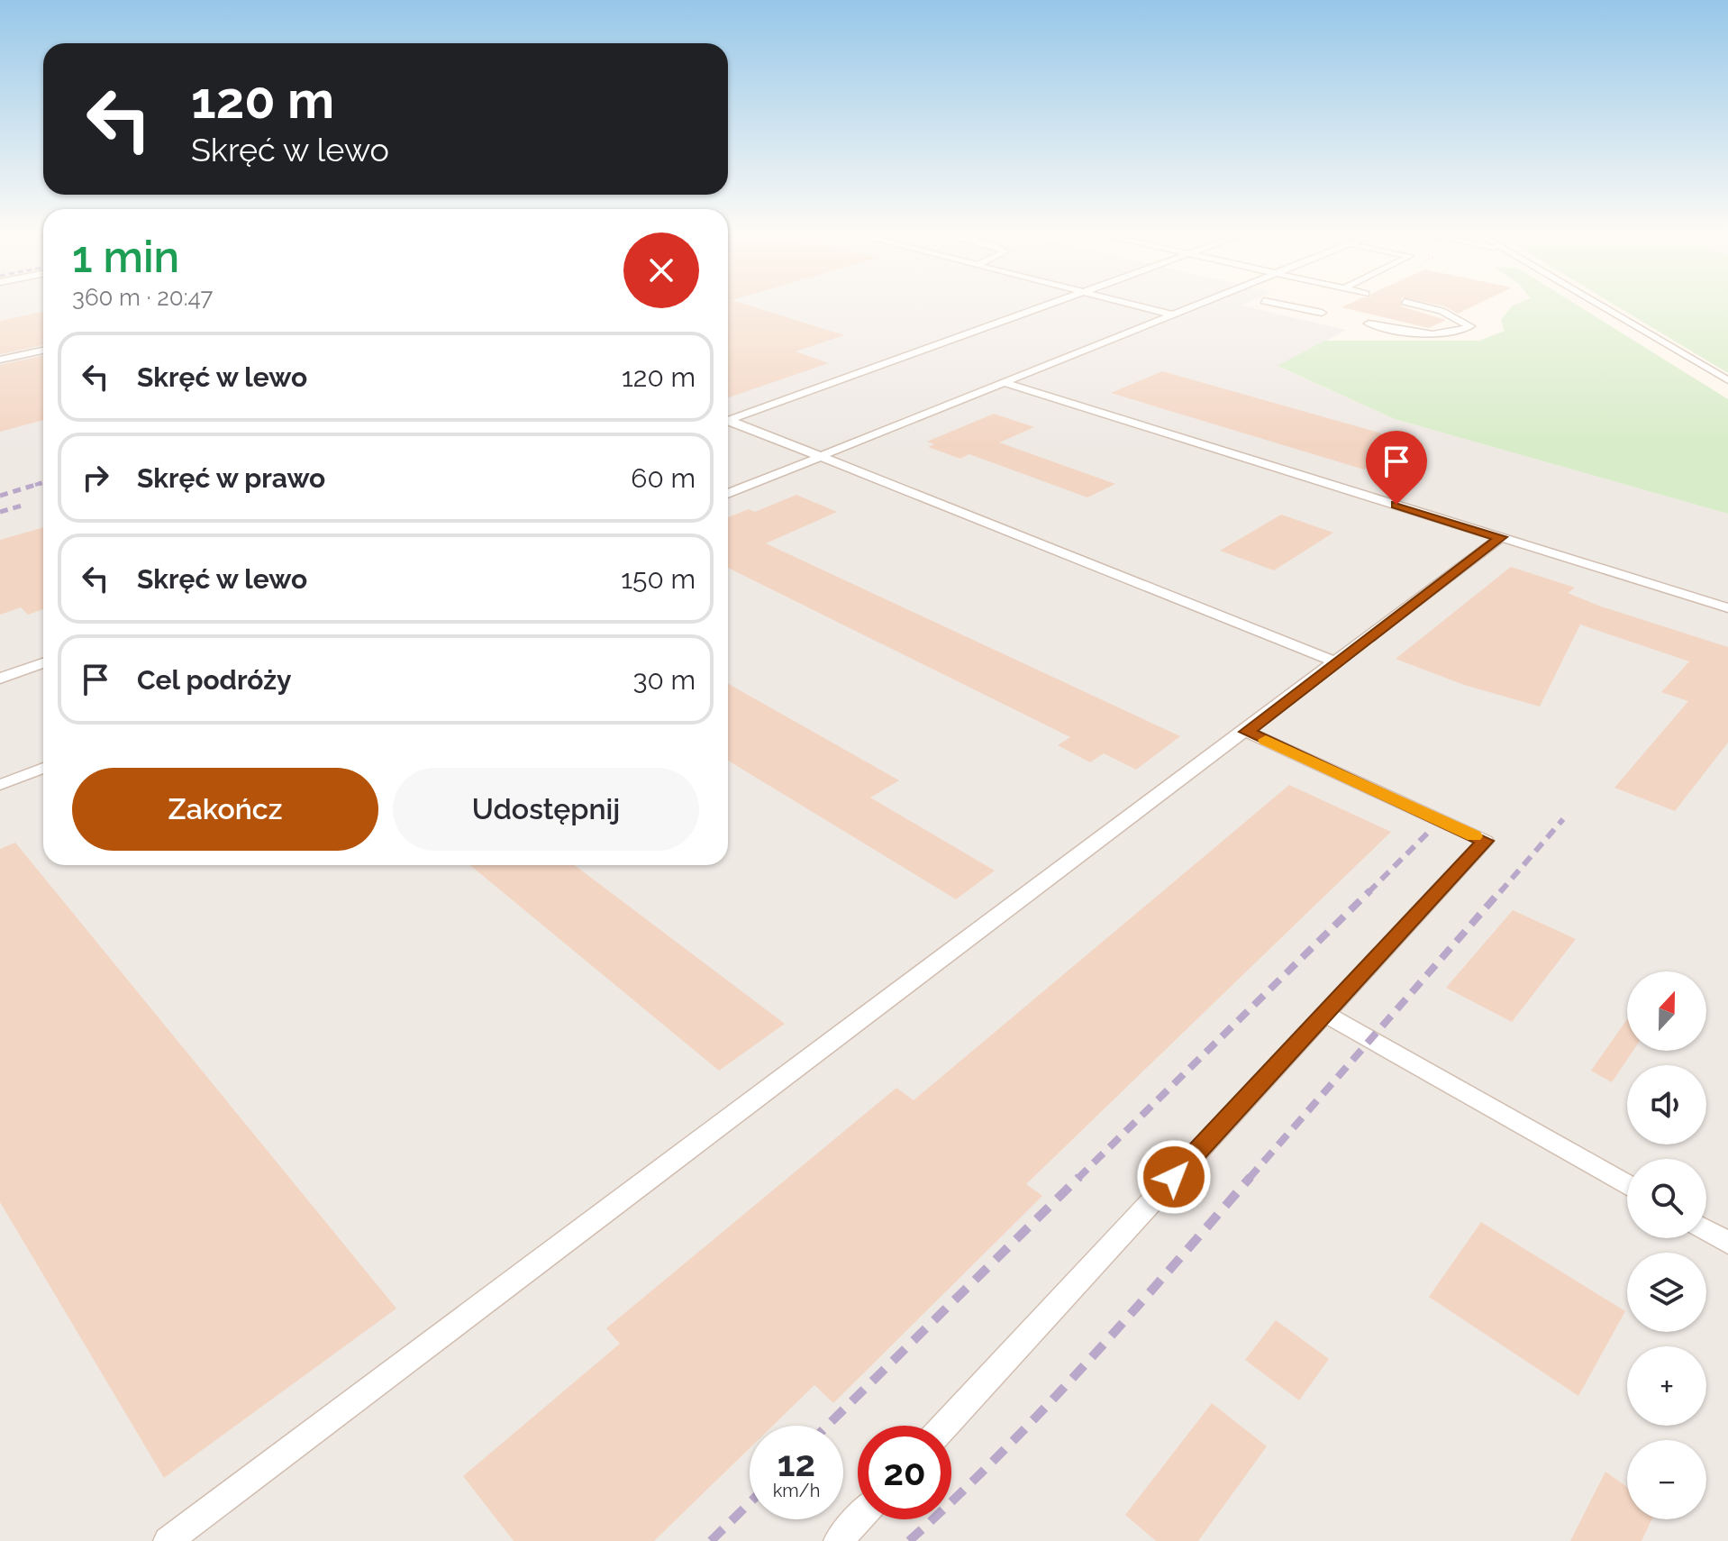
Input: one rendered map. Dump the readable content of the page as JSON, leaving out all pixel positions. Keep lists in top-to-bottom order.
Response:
{
  "north": "top",
  "page": {
    "turn": ["120 m", "Skręć w lewo"],
    "heading": ["1 min", "360 m · 20:47"],
    "list": [
      {
        "name": "Skręć w lewo",
        "value": "120 m"
      },
      {
        "name": "Skręć w prawo",
        "value": "60 m"
      },
      {
        "name": "Skręć w lewo",
        "value": "150 m"
      },
      {
        "name": "Cel podróży",
        "value": "30 m"
      }
    ],
    "buttons": ["Zakończ", "Udostępnij"],
    "map_buttons": ["+", "−"],
    "speed": "12 km/h",
    "limit": "20"
  }
}
